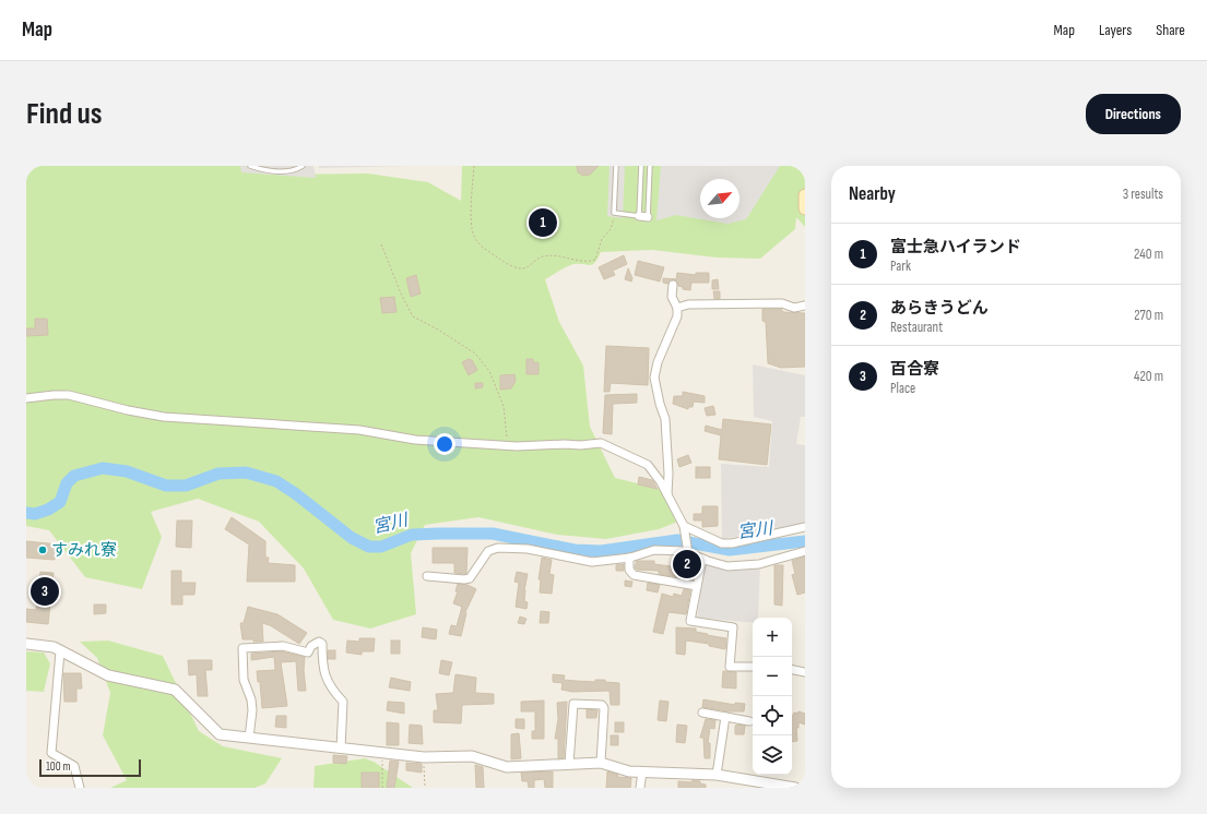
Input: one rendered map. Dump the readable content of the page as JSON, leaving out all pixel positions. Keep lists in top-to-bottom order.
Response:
{
  "water": ["宮川"],
  "places": ["すみれ寮"],
  "scale_bar": "100 m",
  "north": "top right",
  "page": {
    "header": "Map",
    "nav": ["Map", "Layers", "Share"],
    "buttons": "Directions",
    "title": "Find us",
    "heading": ["Nearby", "3 results"],
    "pins": ["1", "2", "3"],
    "list": [
      {
        "mark": "1",
        "name": "富士急ハイランド",
        "note": "Park",
        "value": "240 m"
      },
      {
        "mark": "2",
        "name": "あらきうどん",
        "note": "Restaurant",
        "value": "270 m"
      },
      {
        "mark": "3",
        "name": "百合寮",
        "note": "Place",
        "value": "420 m"
      }
    ],
    "map_buttons": ["+", "−"],
    "scale": "100 m"
  }
}
